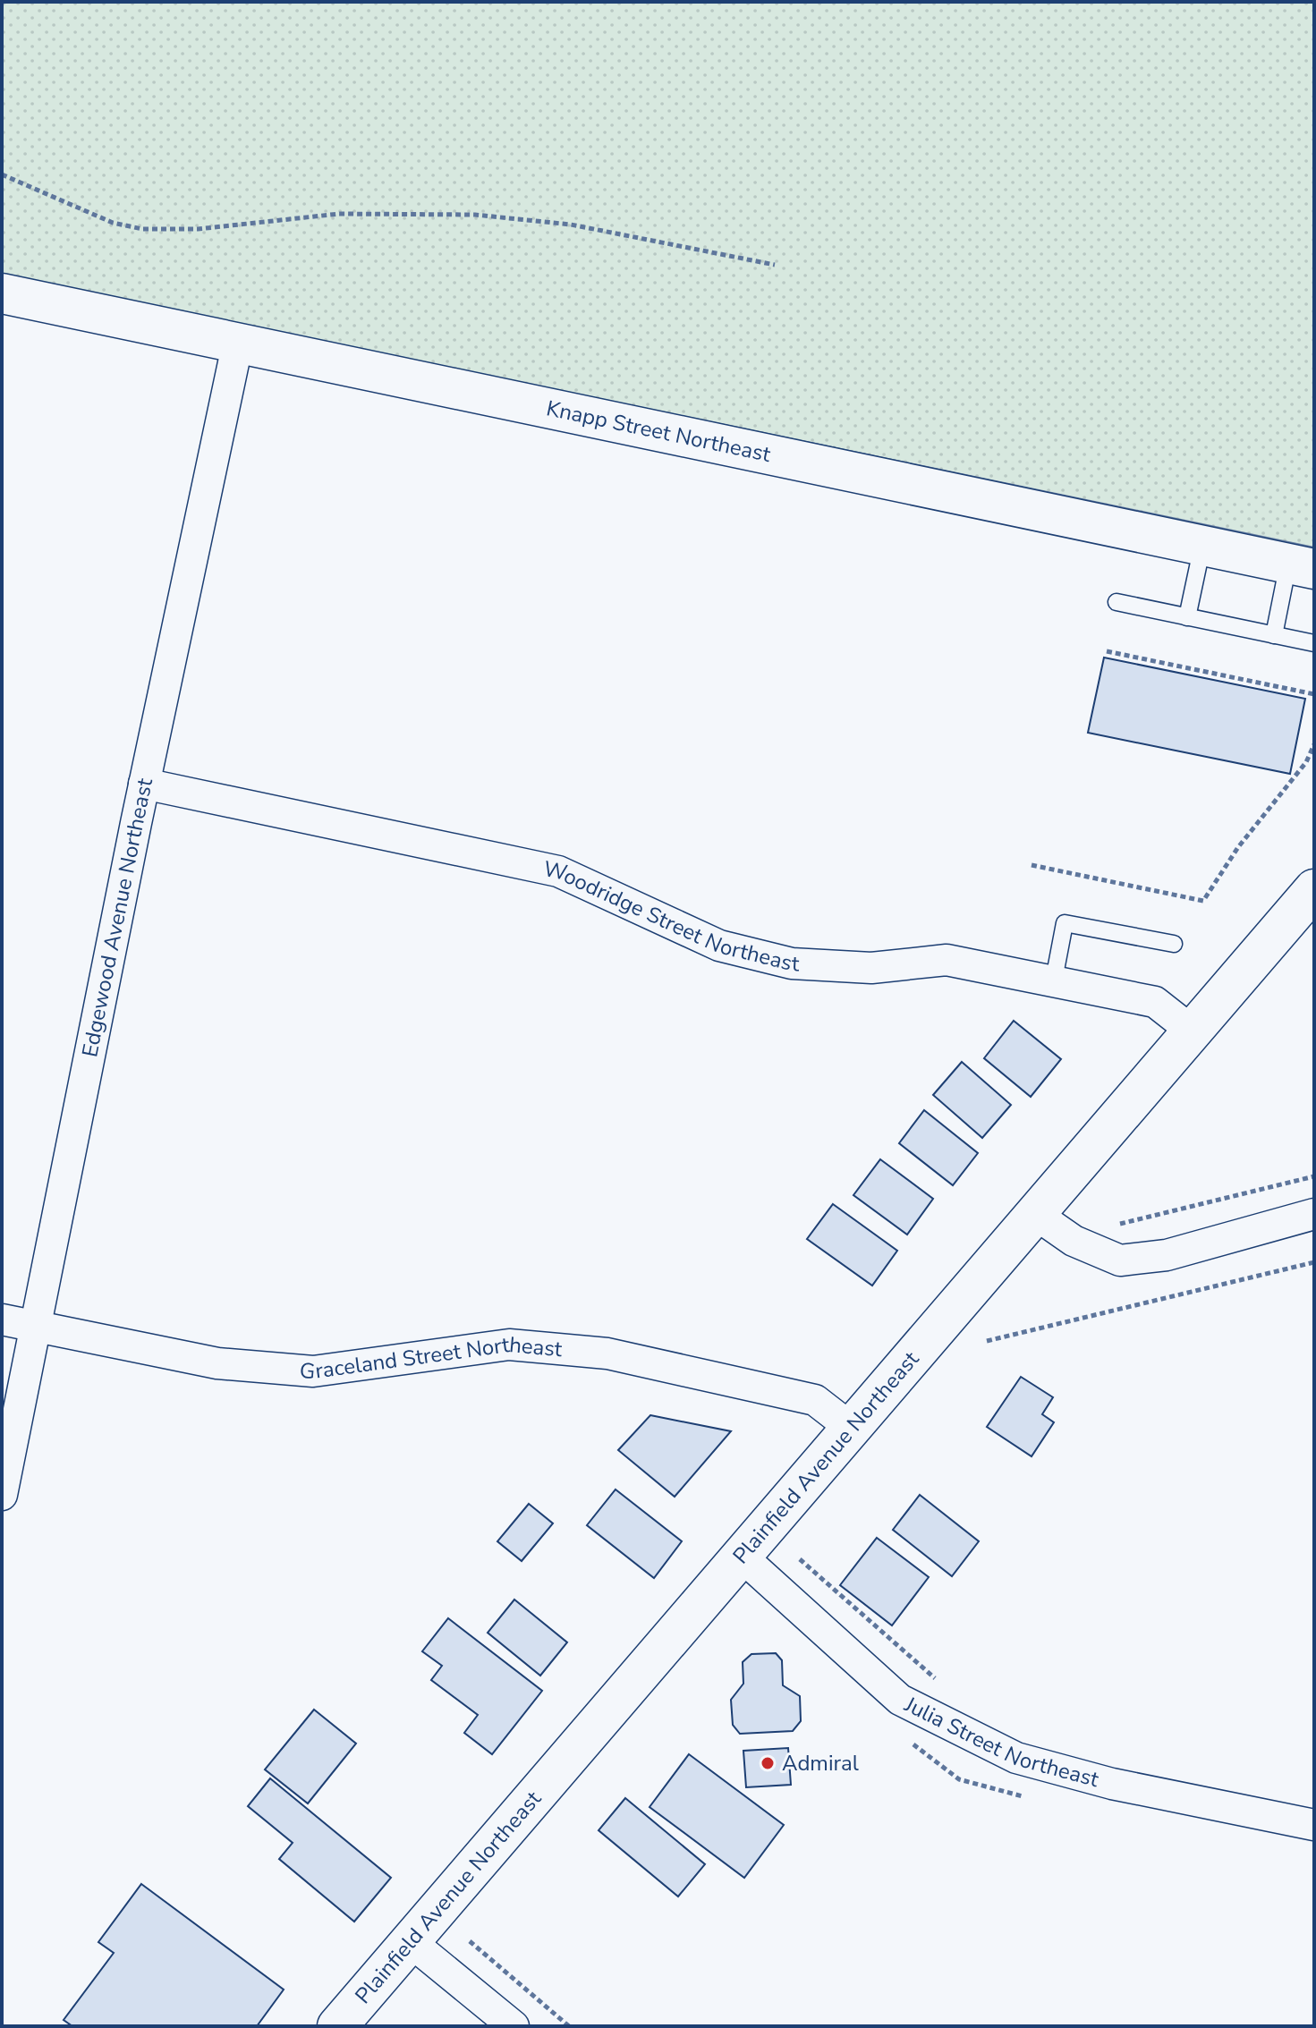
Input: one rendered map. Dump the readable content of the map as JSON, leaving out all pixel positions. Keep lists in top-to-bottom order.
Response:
{
  "streets": {
    "main road": ["Knapp Street Northeast", "Plainfield Avenue Northeast"],
    "street": [
      "Woodridge Street Northeast",
      "Edgewood Avenue Northeast",
      "Graceland Street Northeast",
      "Julia Street Northeast"
    ]
  },
  "crossings": [
    ["Knapp Street Northeast", "Edgewood Avenue Northeast"],
    ["Woodridge Street Northeast", "Edgewood Avenue Northeast"],
    ["Woodridge Street Northeast", "Plainfield Avenue Northeast"],
    ["Edgewood Avenue Northeast", "Graceland Street Northeast"],
    ["Graceland Street Northeast", "Plainfield Avenue Northeast"],
    ["Plainfield Avenue Northeast", "Julia Street Northeast"]
  ],
  "places": ["Admiral"]
}
